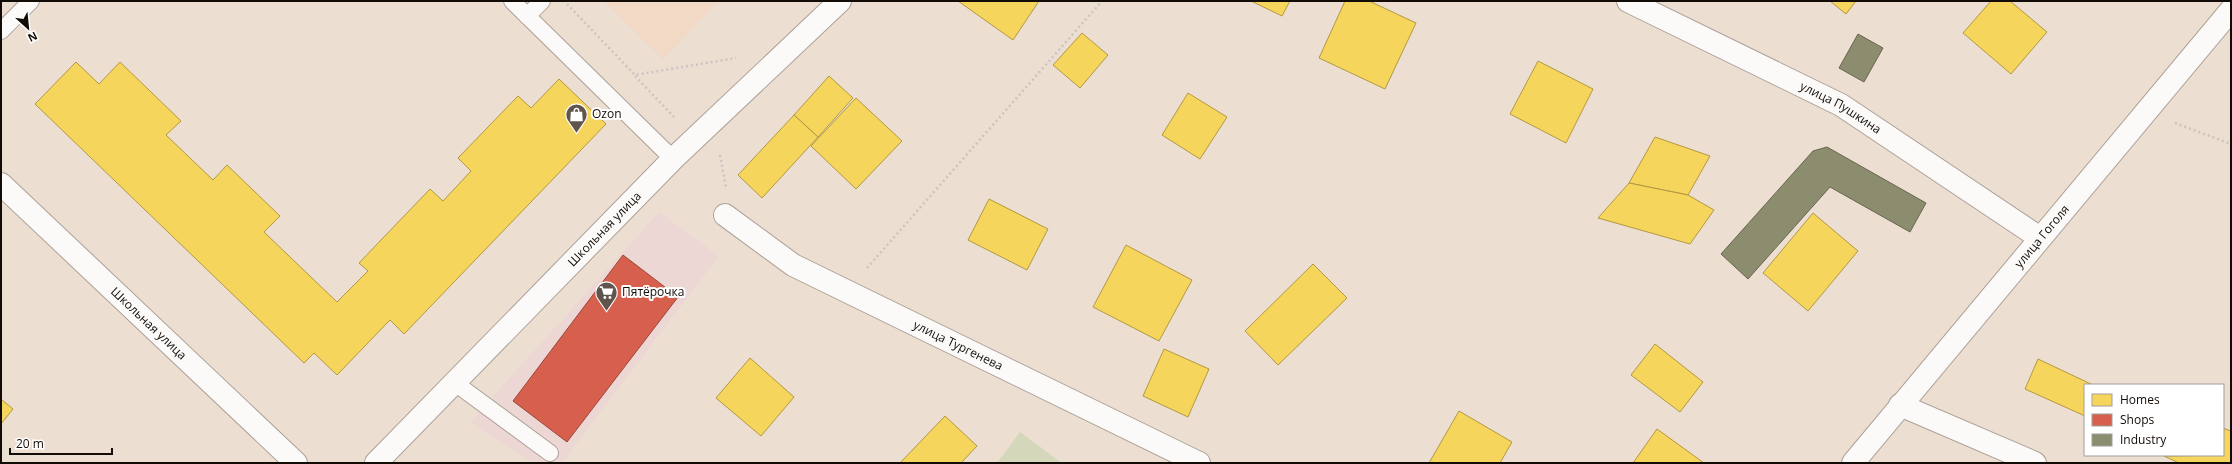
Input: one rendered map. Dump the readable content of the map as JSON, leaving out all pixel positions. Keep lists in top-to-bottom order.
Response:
{
  "streets": {
    "street": [
      "улица Пушкина",
      "Школьная улица",
      "улица Гоголя",
      "улица Тургенева"
    ]
  },
  "crossings": [
    ["улица Пушкина", "улица Гоголя"]
  ],
  "places": {
    "shop": ["Ozon"],
    "supermarket": ["Пятёрочка"]
  },
  "legend": ["Homes", "Shops", "Industry"],
  "scale_bar": "20 m",
  "north": "bottom right"
}
